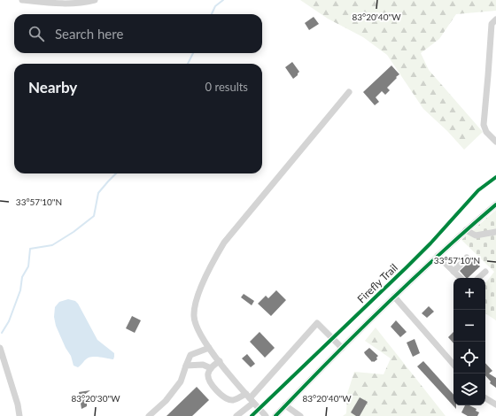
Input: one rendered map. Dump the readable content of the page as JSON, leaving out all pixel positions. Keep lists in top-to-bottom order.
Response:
{
  "streets": {
    "cycle path": ["Firefly Trail"]
  },
  "page": {
    "search": "Search here",
    "heading": ["Nearby", "0 results"],
    "map_buttons": ["+", "−"]
  },
  "coordinates": ["83°20'40\"W", "33°57'10\"N", "83°20'30\"W"]
}
